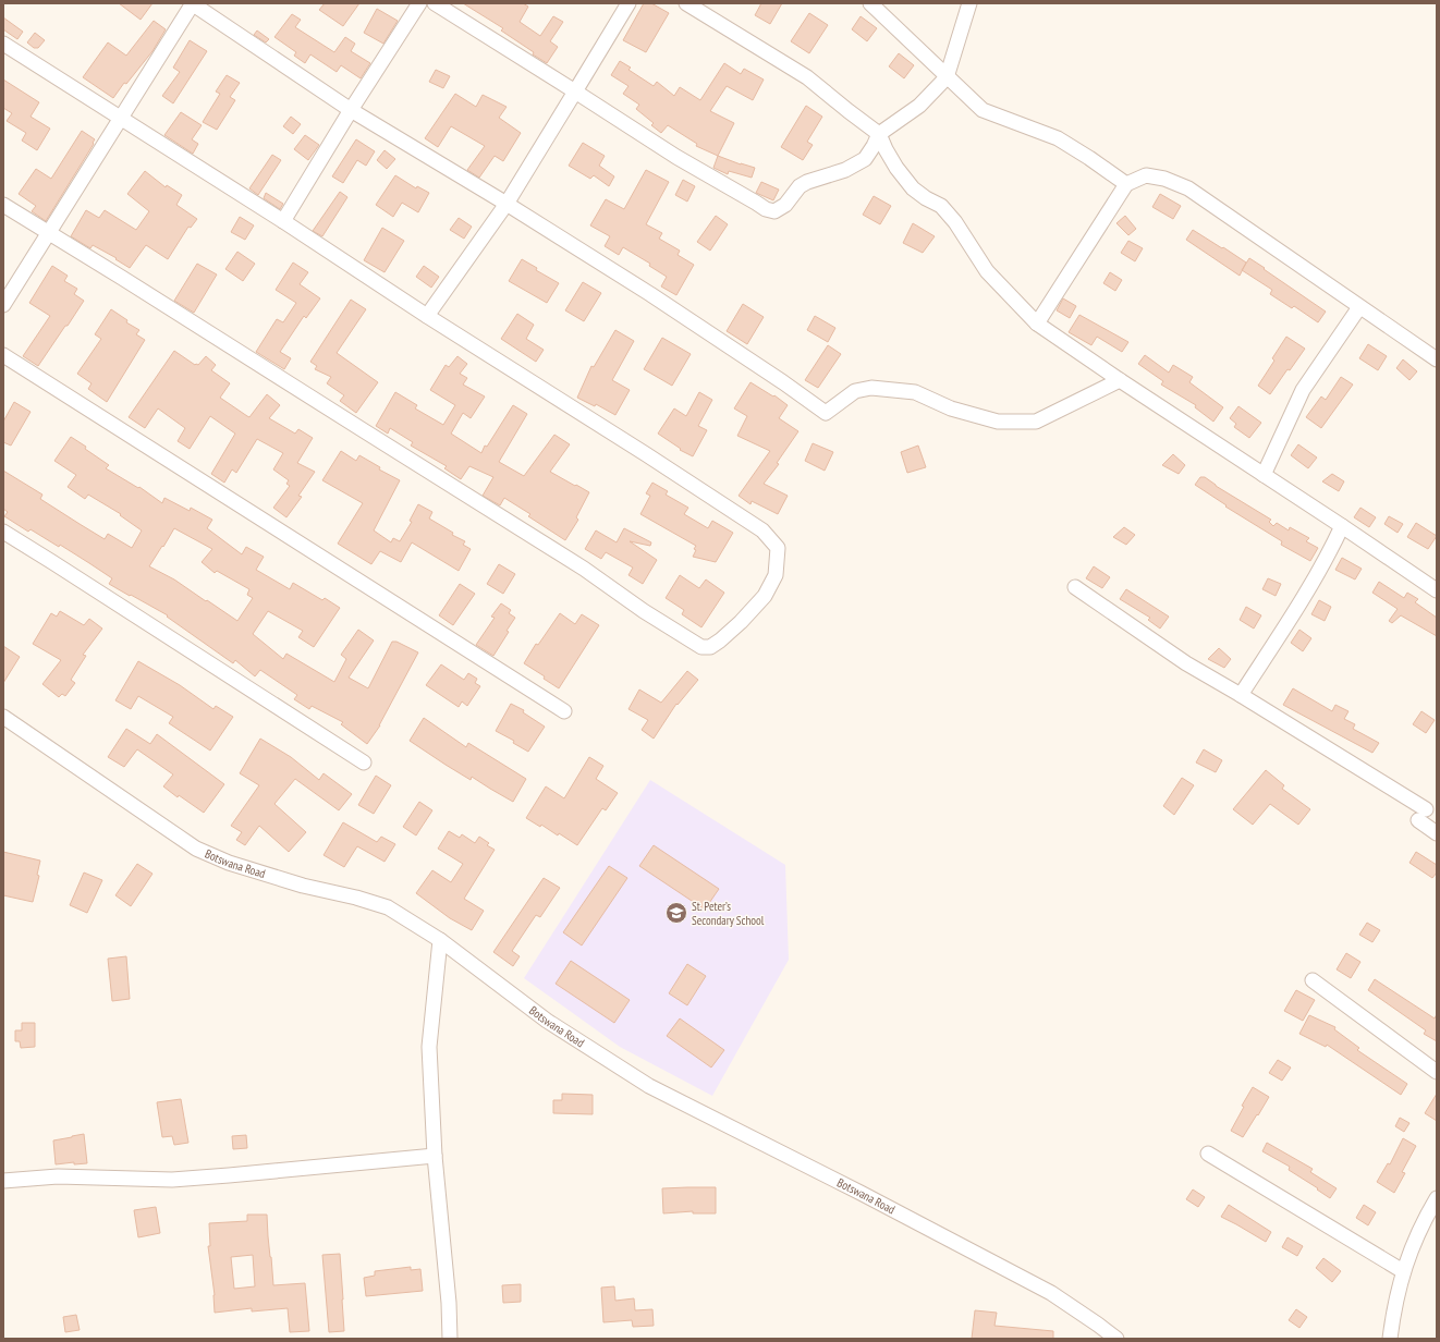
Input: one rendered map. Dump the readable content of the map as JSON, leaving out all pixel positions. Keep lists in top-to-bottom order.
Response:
{
  "streets": {
    "street": ["Botswana Road"]
  },
  "places": {
    "school or university": ["St. Peter’s Secondary School"]
  }
}
